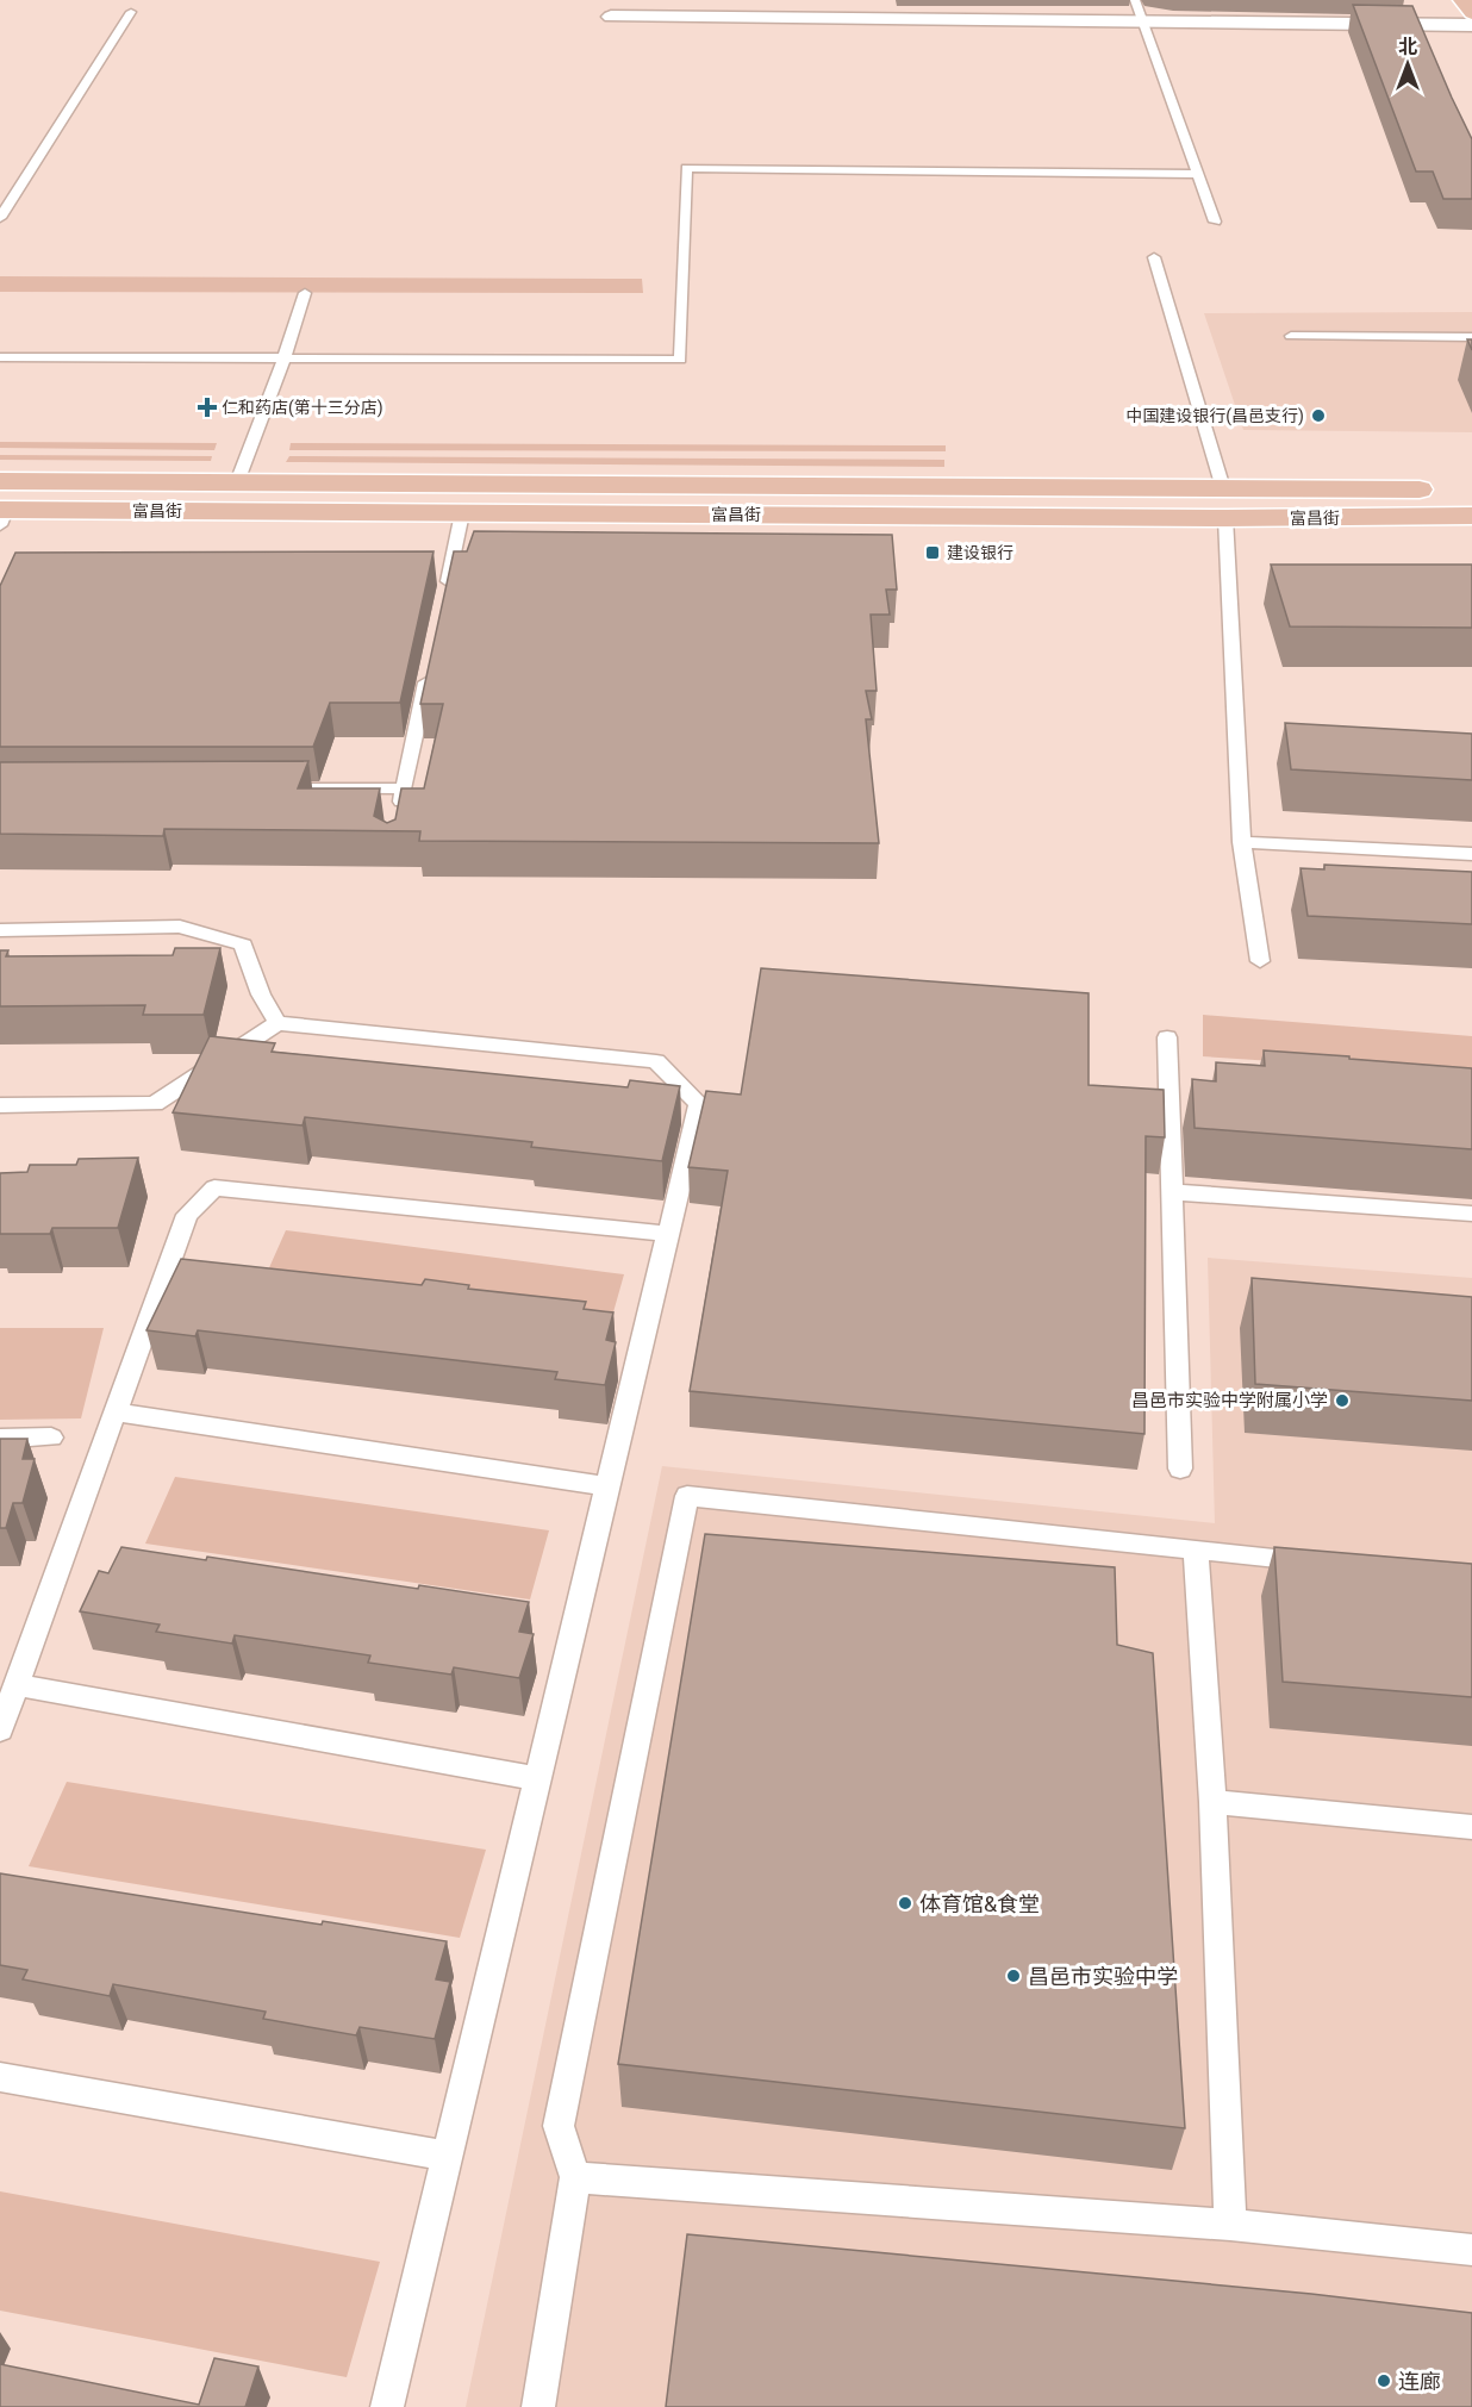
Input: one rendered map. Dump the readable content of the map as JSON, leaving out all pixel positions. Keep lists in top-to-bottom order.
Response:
{
  "streets": {
    "main road": ["富昌街"]
  },
  "places": {
    "health": ["仁和药店(第十三分店)"],
    "other": [
      "中国建设银行(昌邑支行)",
      "昌邑市实验中学附属小学",
      "体育馆&食堂",
      "昌邑市实验中学",
      "连廊"
    ],
    "transit": ["建设银行"]
  },
  "north": "top"
}
